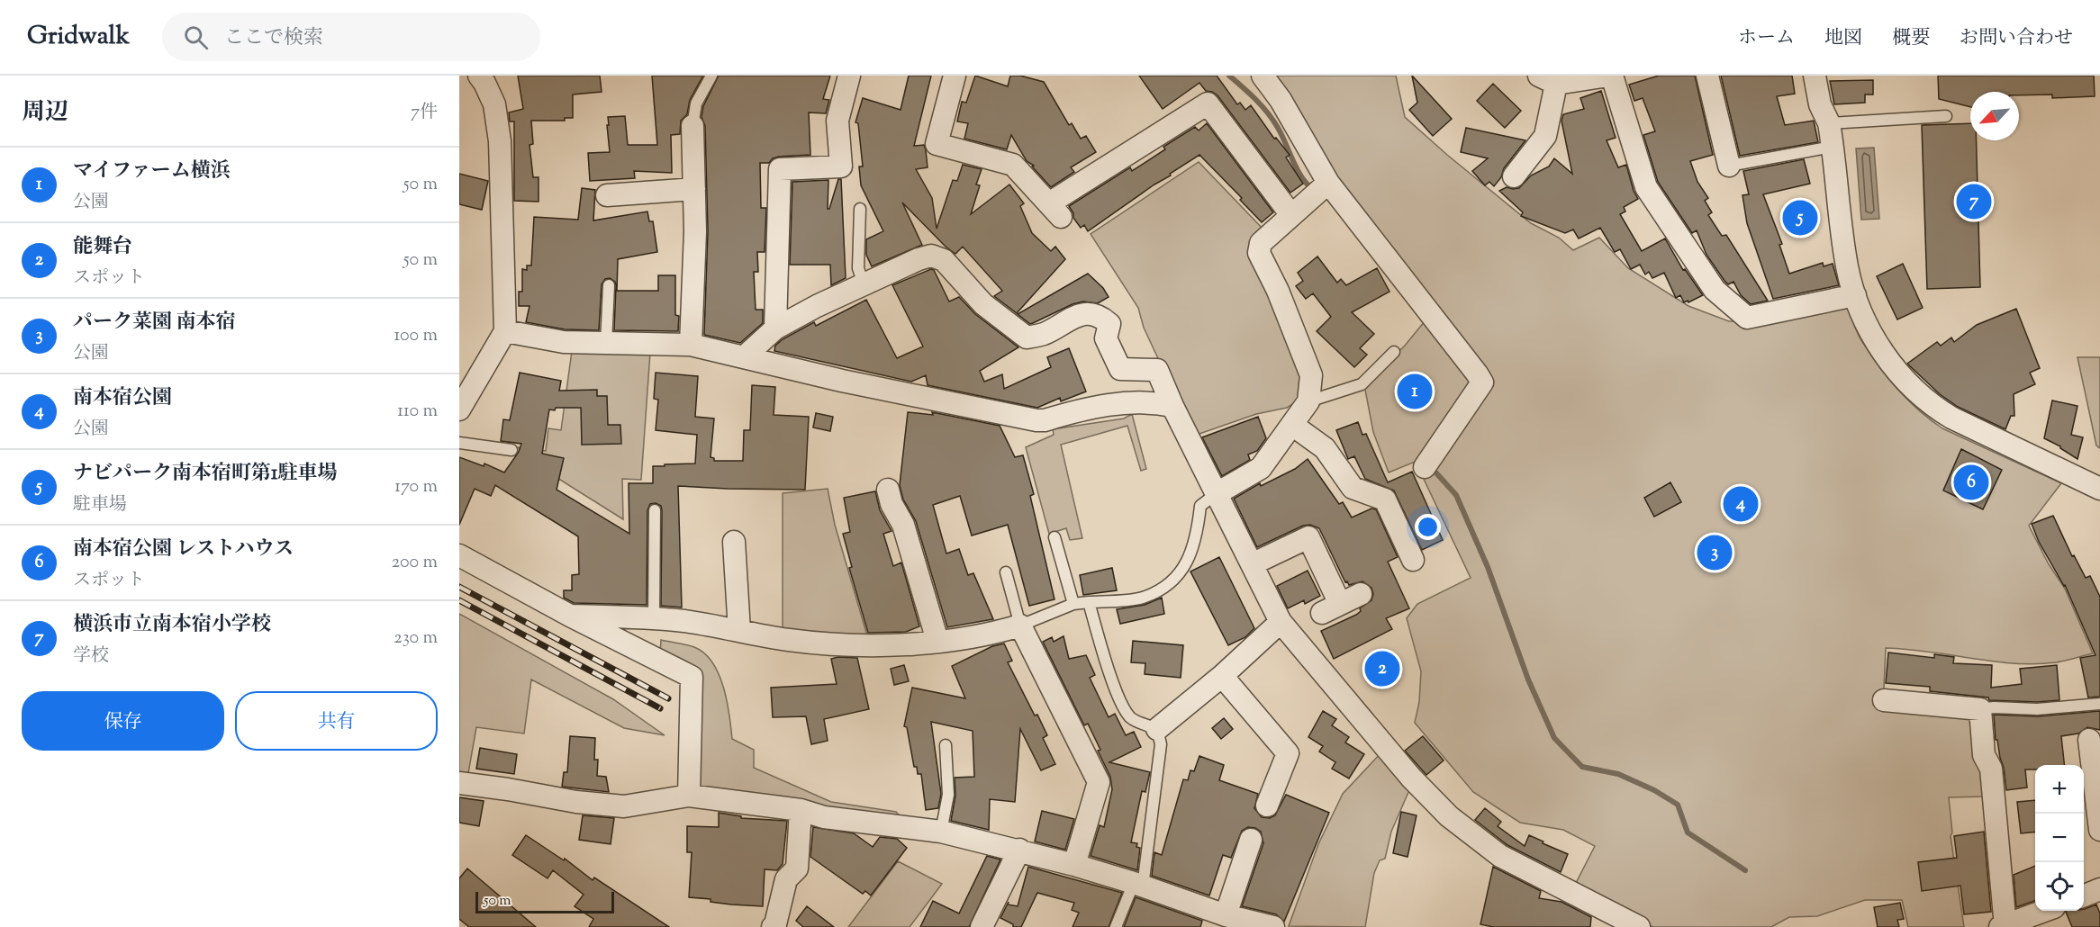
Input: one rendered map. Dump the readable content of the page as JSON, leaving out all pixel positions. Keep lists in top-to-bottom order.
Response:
{
  "scale_bar": "50 m",
  "north": "bottom left",
  "page": {
    "header": "Gridwalk",
    "search": "ここで検索",
    "nav": [
      "ホーム",
      "地図",
      "概要",
      "お問い合わせ"
    ],
    "heading": ["周辺", "7件"],
    "list": [
      {
        "mark": "1",
        "name": "マイファーム横浜",
        "note": "公園",
        "value": "50 m"
      },
      {
        "mark": "2",
        "name": "能舞台",
        "note": "スポット",
        "value": "50 m"
      },
      {
        "mark": "3",
        "name": "パーク菜園 南本宿",
        "note": "公園",
        "value": "100 m"
      },
      {
        "mark": "4",
        "name": "南本宿公園",
        "note": "公園",
        "value": "110 m"
      },
      {
        "mark": "5",
        "name": "ナビパーク南本宿町第1駐車場",
        "note": "駐車場",
        "value": "170 m"
      },
      {
        "mark": "6",
        "name": "南本宿公園 レストハウス",
        "note": "スポット",
        "value": "200 m"
      },
      {
        "mark": "7",
        "name": "横浜市立南本宿小学校",
        "note": "学校",
        "value": "230 m"
      }
    ],
    "pins": [
      "7",
      "5",
      "1",
      "6",
      "4",
      "3",
      "2"
    ],
    "buttons": ["保存", "共有"],
    "map_buttons": ["+", "−"],
    "scale": "50 m"
  }
}
